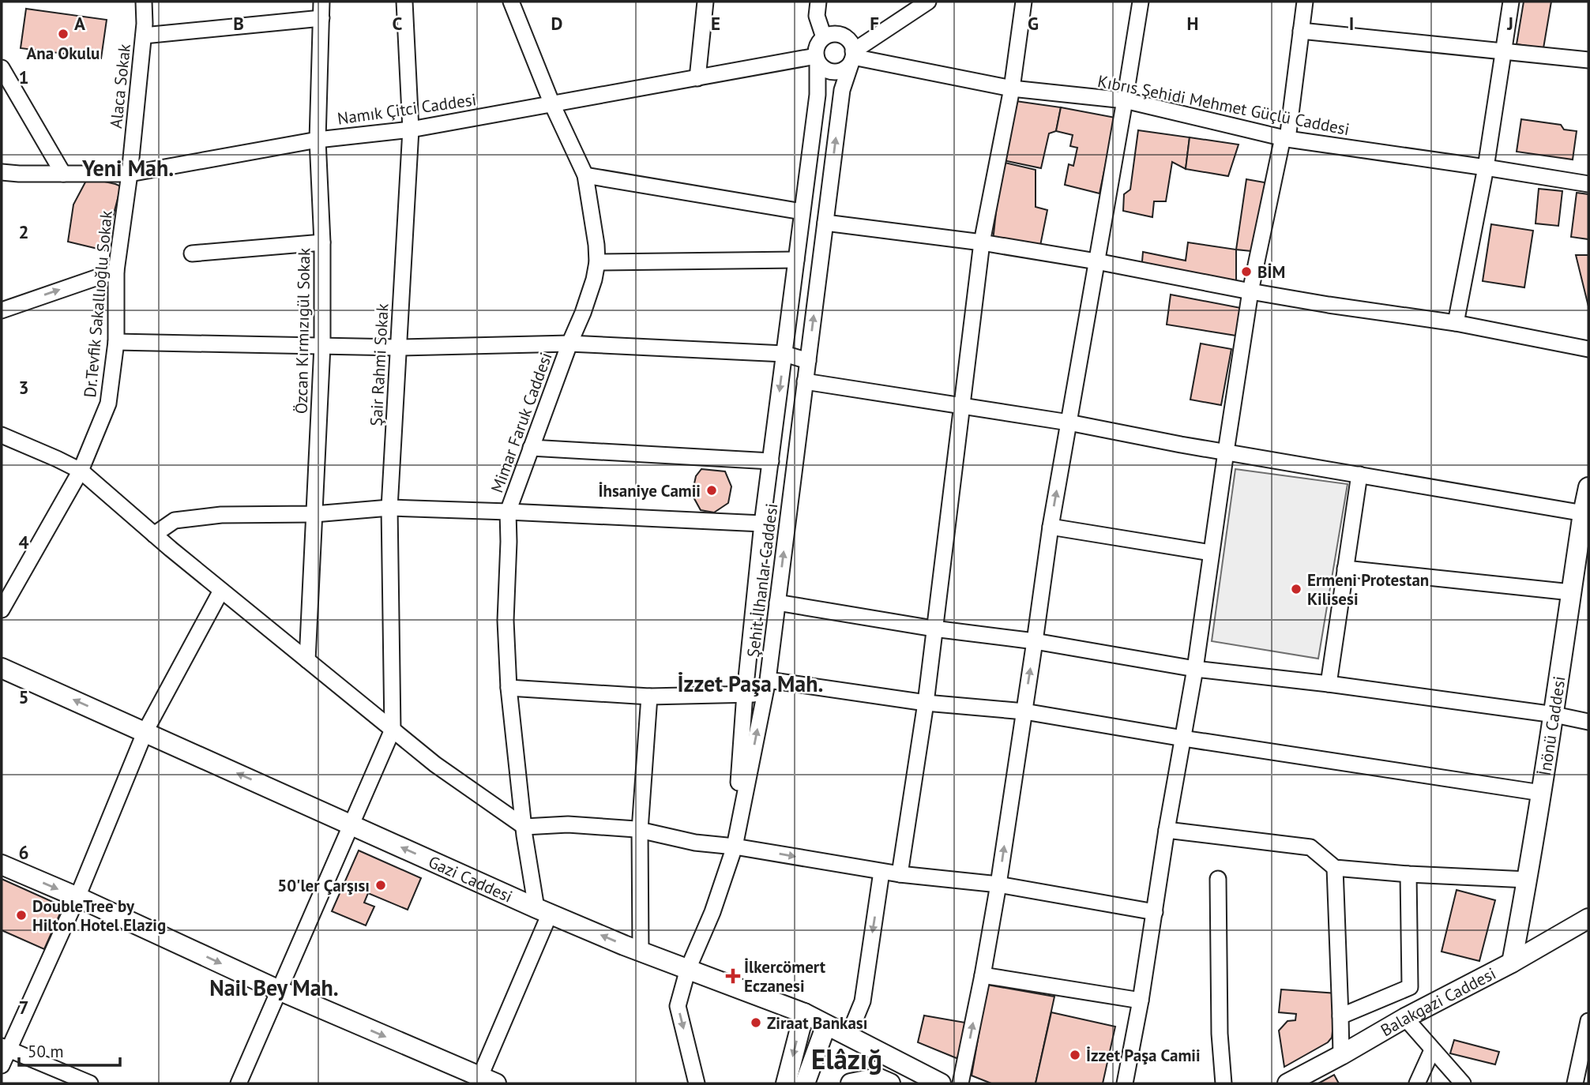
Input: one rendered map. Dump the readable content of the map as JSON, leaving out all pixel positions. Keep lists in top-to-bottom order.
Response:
{
  "streets": {
    "main road": ["İnönü Caddesi", "Gazi Caddesi", "Balakgazi Caddesi"],
    "street": [
      "Alaca Sokak",
      "Kıbrıs Şehidi Mehmet Güçlü Caddesi",
      "Namık Çitci Caddesi",
      "Dr.Tevfik Sakallıoğlu Sokak",
      "Özcan Kırmızıgül Sokak",
      "Şair Rahmi Sokak",
      "Mimar Faruk Caddesi",
      "Şehit İlhanlar Caddesi"
    ]
  },
  "crossings": [
    ["Alaca Sokak", "Namık Çitci Caddesi"],
    ["Alaca Sokak", "Dr.Tevfik Sakallıoğlu Sokak"],
    ["Kıbrıs Şehidi Mehmet Güçlü Caddesi", "Namık Çitci Caddesi"],
    ["Kıbrıs Şehidi Mehmet Güçlü Caddesi", "Şehit İlhanlar Caddesi"],
    ["Namık Çitci Caddesi", "Dr.Tevfik Sakallıoğlu Sokak"],
    ["Namık Çitci Caddesi", "Özcan Kırmızıgül Sokak"],
    ["Namık Çitci Caddesi", "Şair Rahmi Sokak"],
    ["Namık Çitci Caddesi", "Mimar Faruk Caddesi"],
    ["Namık Çitci Caddesi", "Şehit İlhanlar Caddesi"],
    ["Mimar Faruk Caddesi", "Gazi Caddesi"],
    ["İnönü Caddesi", "Balakgazi Caddesi"]
  ],
  "one_way": ["Gazi Caddesi"],
  "districts": [
    "Yeni Mah.",
    "İzzet Paşa Mah.",
    "Nail Bey Mah.",
    "Elâzığ"
  ],
  "places": {
    "other": [
      "Ana Okulu",
      "BİM",
      "İhsaniye Camii",
      "Ermeni Protestan Kilisesi",
      "50'ler Çarşısı",
      "DoubleTree by Hilton Hotel Elazig",
      "Ziraat Bankası",
      "İzzet Paşa Camii"
    ],
    "health": ["İlkercömert Eczanesi"]
  },
  "scale_bar": "50 m",
  "grid": {
    "columns": [
      "A",
      "B",
      "C",
      "D",
      "E",
      "F",
      "G",
      "H",
      "I",
      "J"
    ],
    "rows": [
      "1",
      "2",
      "3",
      "4",
      "5",
      "6",
      "7"
    ]
  }
}
